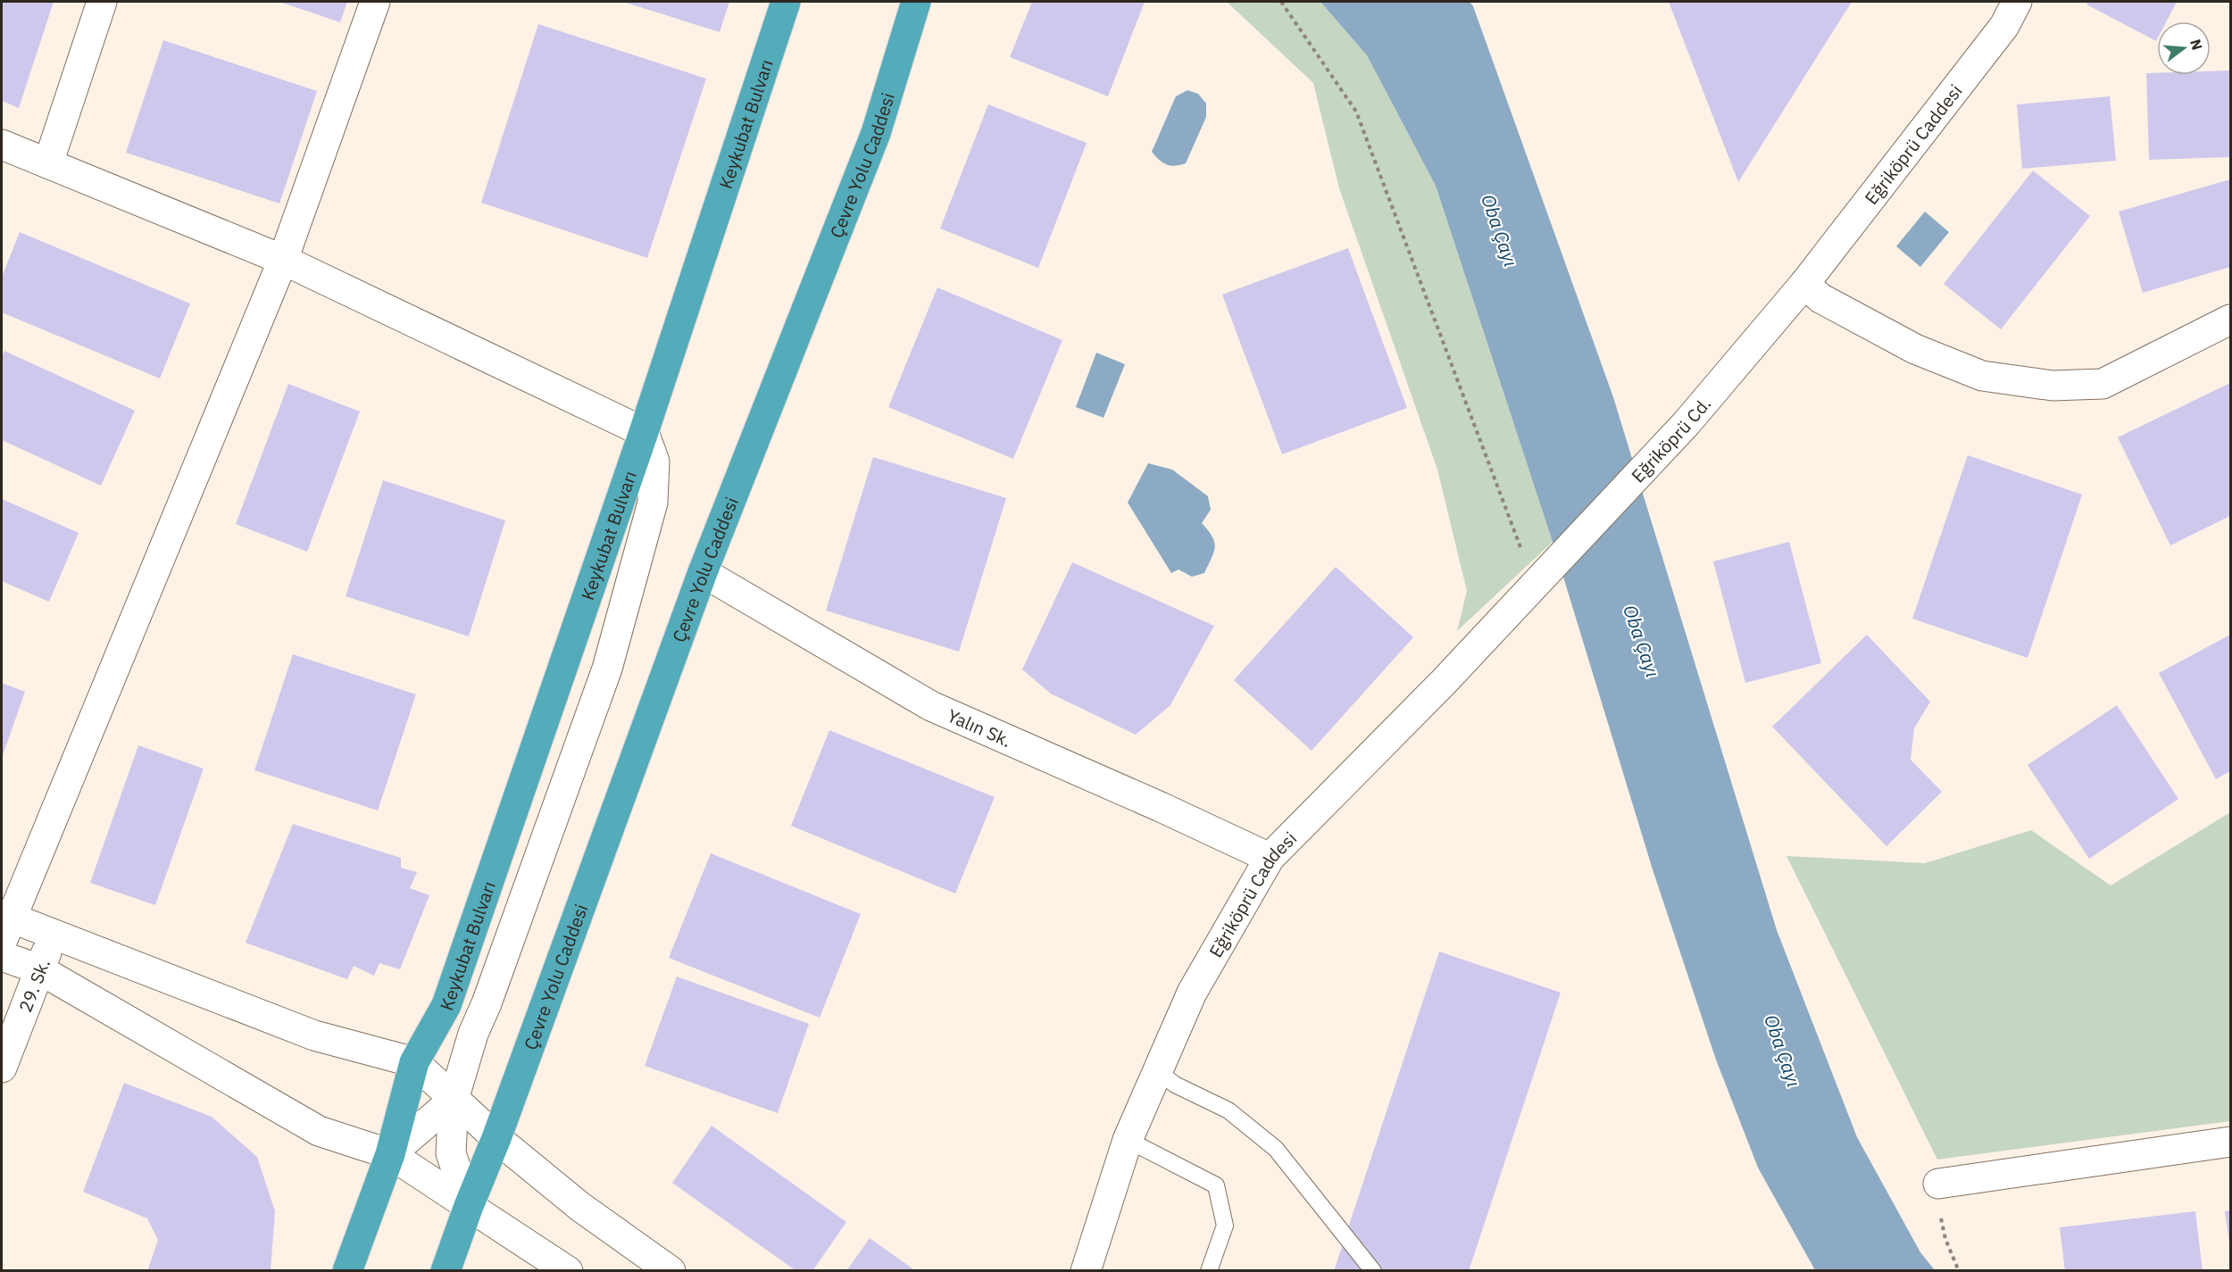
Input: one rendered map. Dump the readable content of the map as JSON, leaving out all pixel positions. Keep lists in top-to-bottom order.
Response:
{
  "streets": {
    "highway": ["Keykubat Bulvarı", "Çevre Yolu Caddesi"],
    "street": [
      "Eğriköprü Caddesi",
      "Eğriköprü Cd.",
      "Yalın Sk.",
      "29. Sk."
    ]
  },
  "crossings": [
    ["Eğriköprü Caddesi", "Eğriköprü Cd."],
    ["Eğriköprü Caddesi", "Yalın Sk."],
    ["Çevre Yolu Caddesi", "Yalın Sk."]
  ],
  "water": ["Oba Çayı"],
  "north": "right"
}
